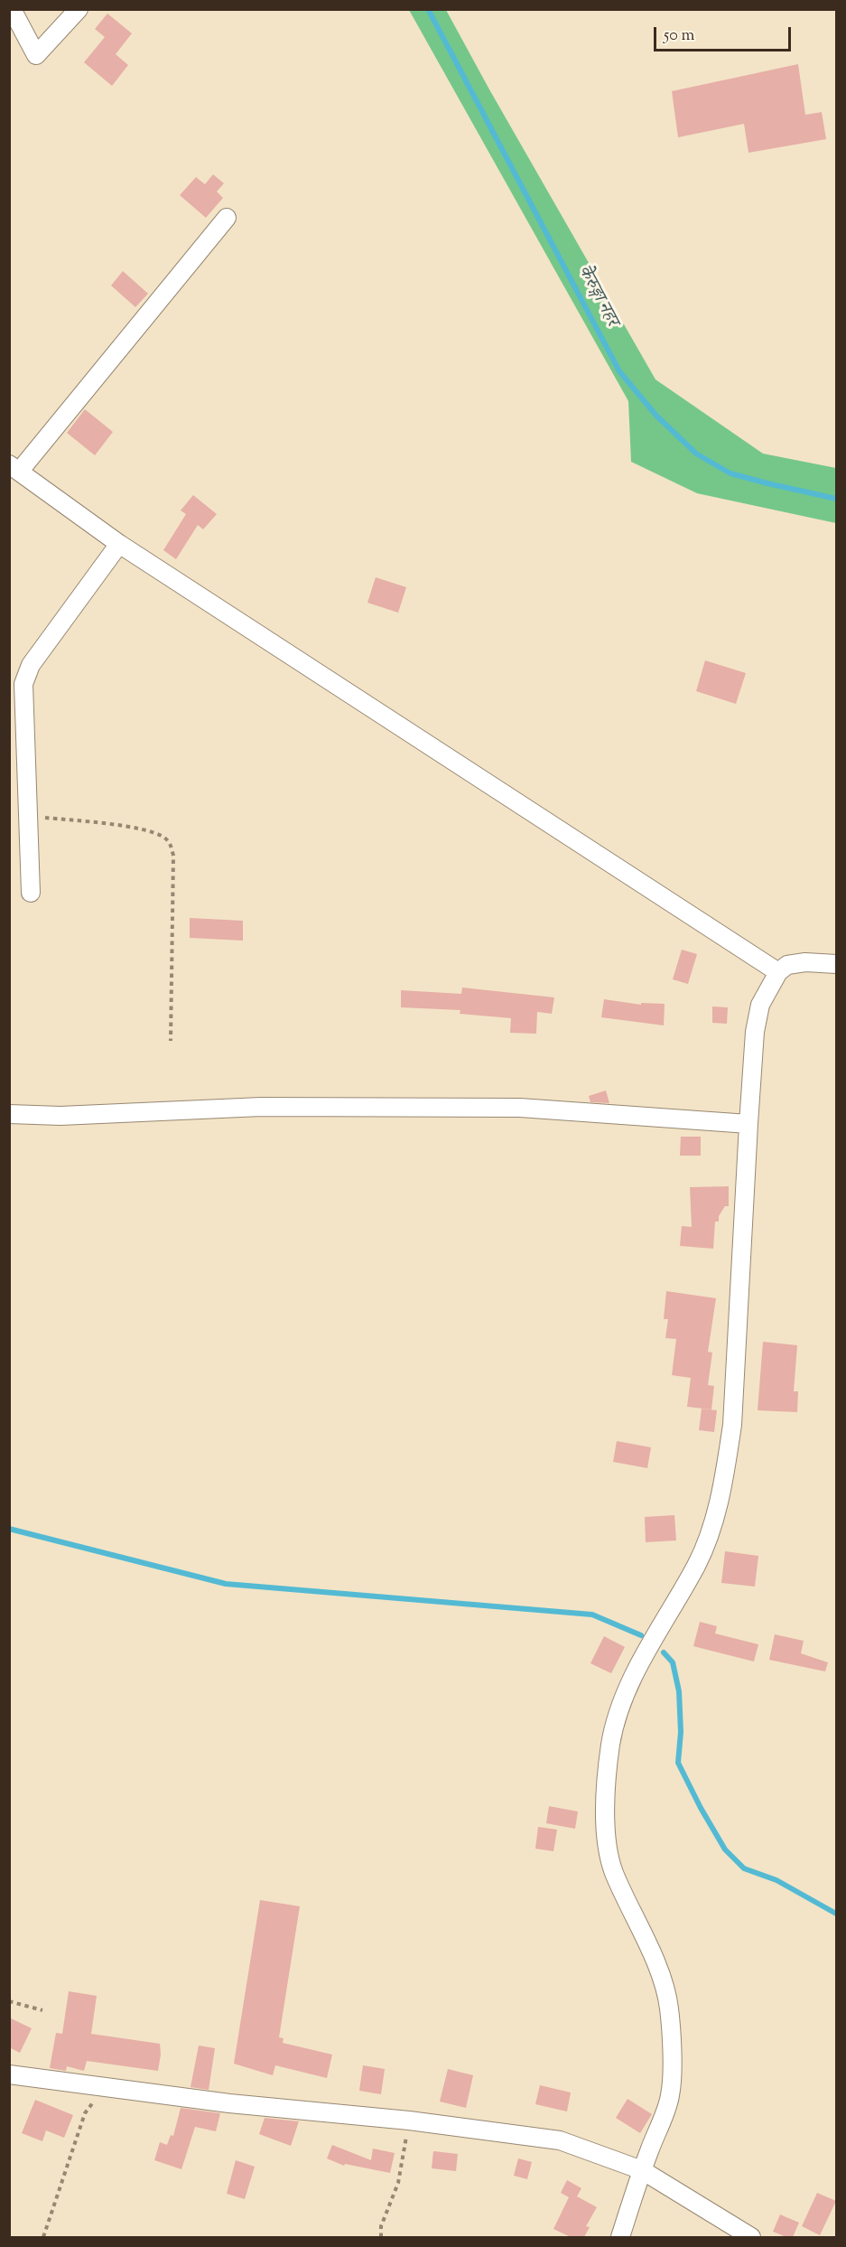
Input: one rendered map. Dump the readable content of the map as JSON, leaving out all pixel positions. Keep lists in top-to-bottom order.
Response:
{
  "water": ["केेरुङ्गा नहर"],
  "scale_bar": "50 m"
}
